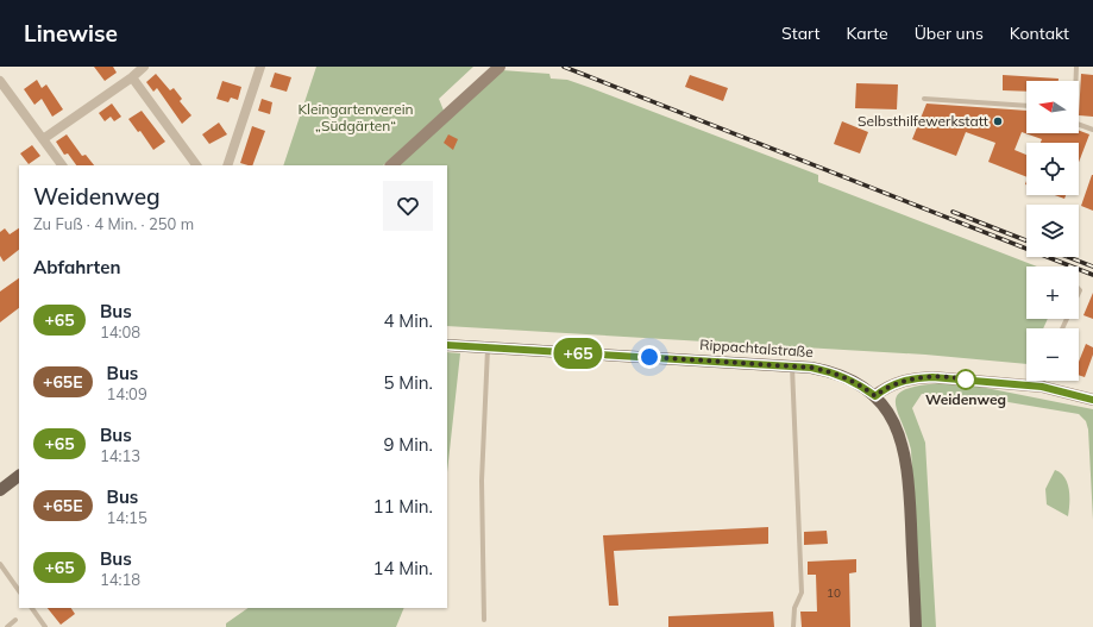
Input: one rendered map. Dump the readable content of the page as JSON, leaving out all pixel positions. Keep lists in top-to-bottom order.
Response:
{
  "streets": {
    "main road": ["Rippachtalstraße"]
  },
  "parks": ["Kleingartenverein „Südgärten“"],
  "places": ["Selbsthilfewerkstatt", "Weidenweg"],
  "lines": ["bus line +65"],
  "house_numbers": ["10"],
  "north": "left",
  "page": {
    "header": "Linewise",
    "nav": [
      "Start",
      "Karte",
      "Über uns",
      "Kontakt"
    ],
    "on_map": "+65",
    "map_buttons": ["+", "−"],
    "heading": [
      ["Weidenweg", "Zu Fuß · 4 Min. · 250 m"],
      "Abfahrten"
    ],
    "list": [
      {
        "mark": "+65",
        "name": "Bus",
        "note": "14:08",
        "value": "4 Min."
      },
      {
        "mark": "+65E",
        "name": "Bus",
        "note": "14:09",
        "value": "5 Min."
      },
      {
        "mark": "+65",
        "name": "Bus",
        "note": "14:13",
        "value": "9 Min."
      },
      {
        "mark": "+65E",
        "name": "Bus",
        "note": "14:15",
        "value": "11 Min."
      },
      {
        "mark": "+65",
        "name": "Bus",
        "note": "14:18",
        "value": "14 Min."
      }
    ]
  }
}
